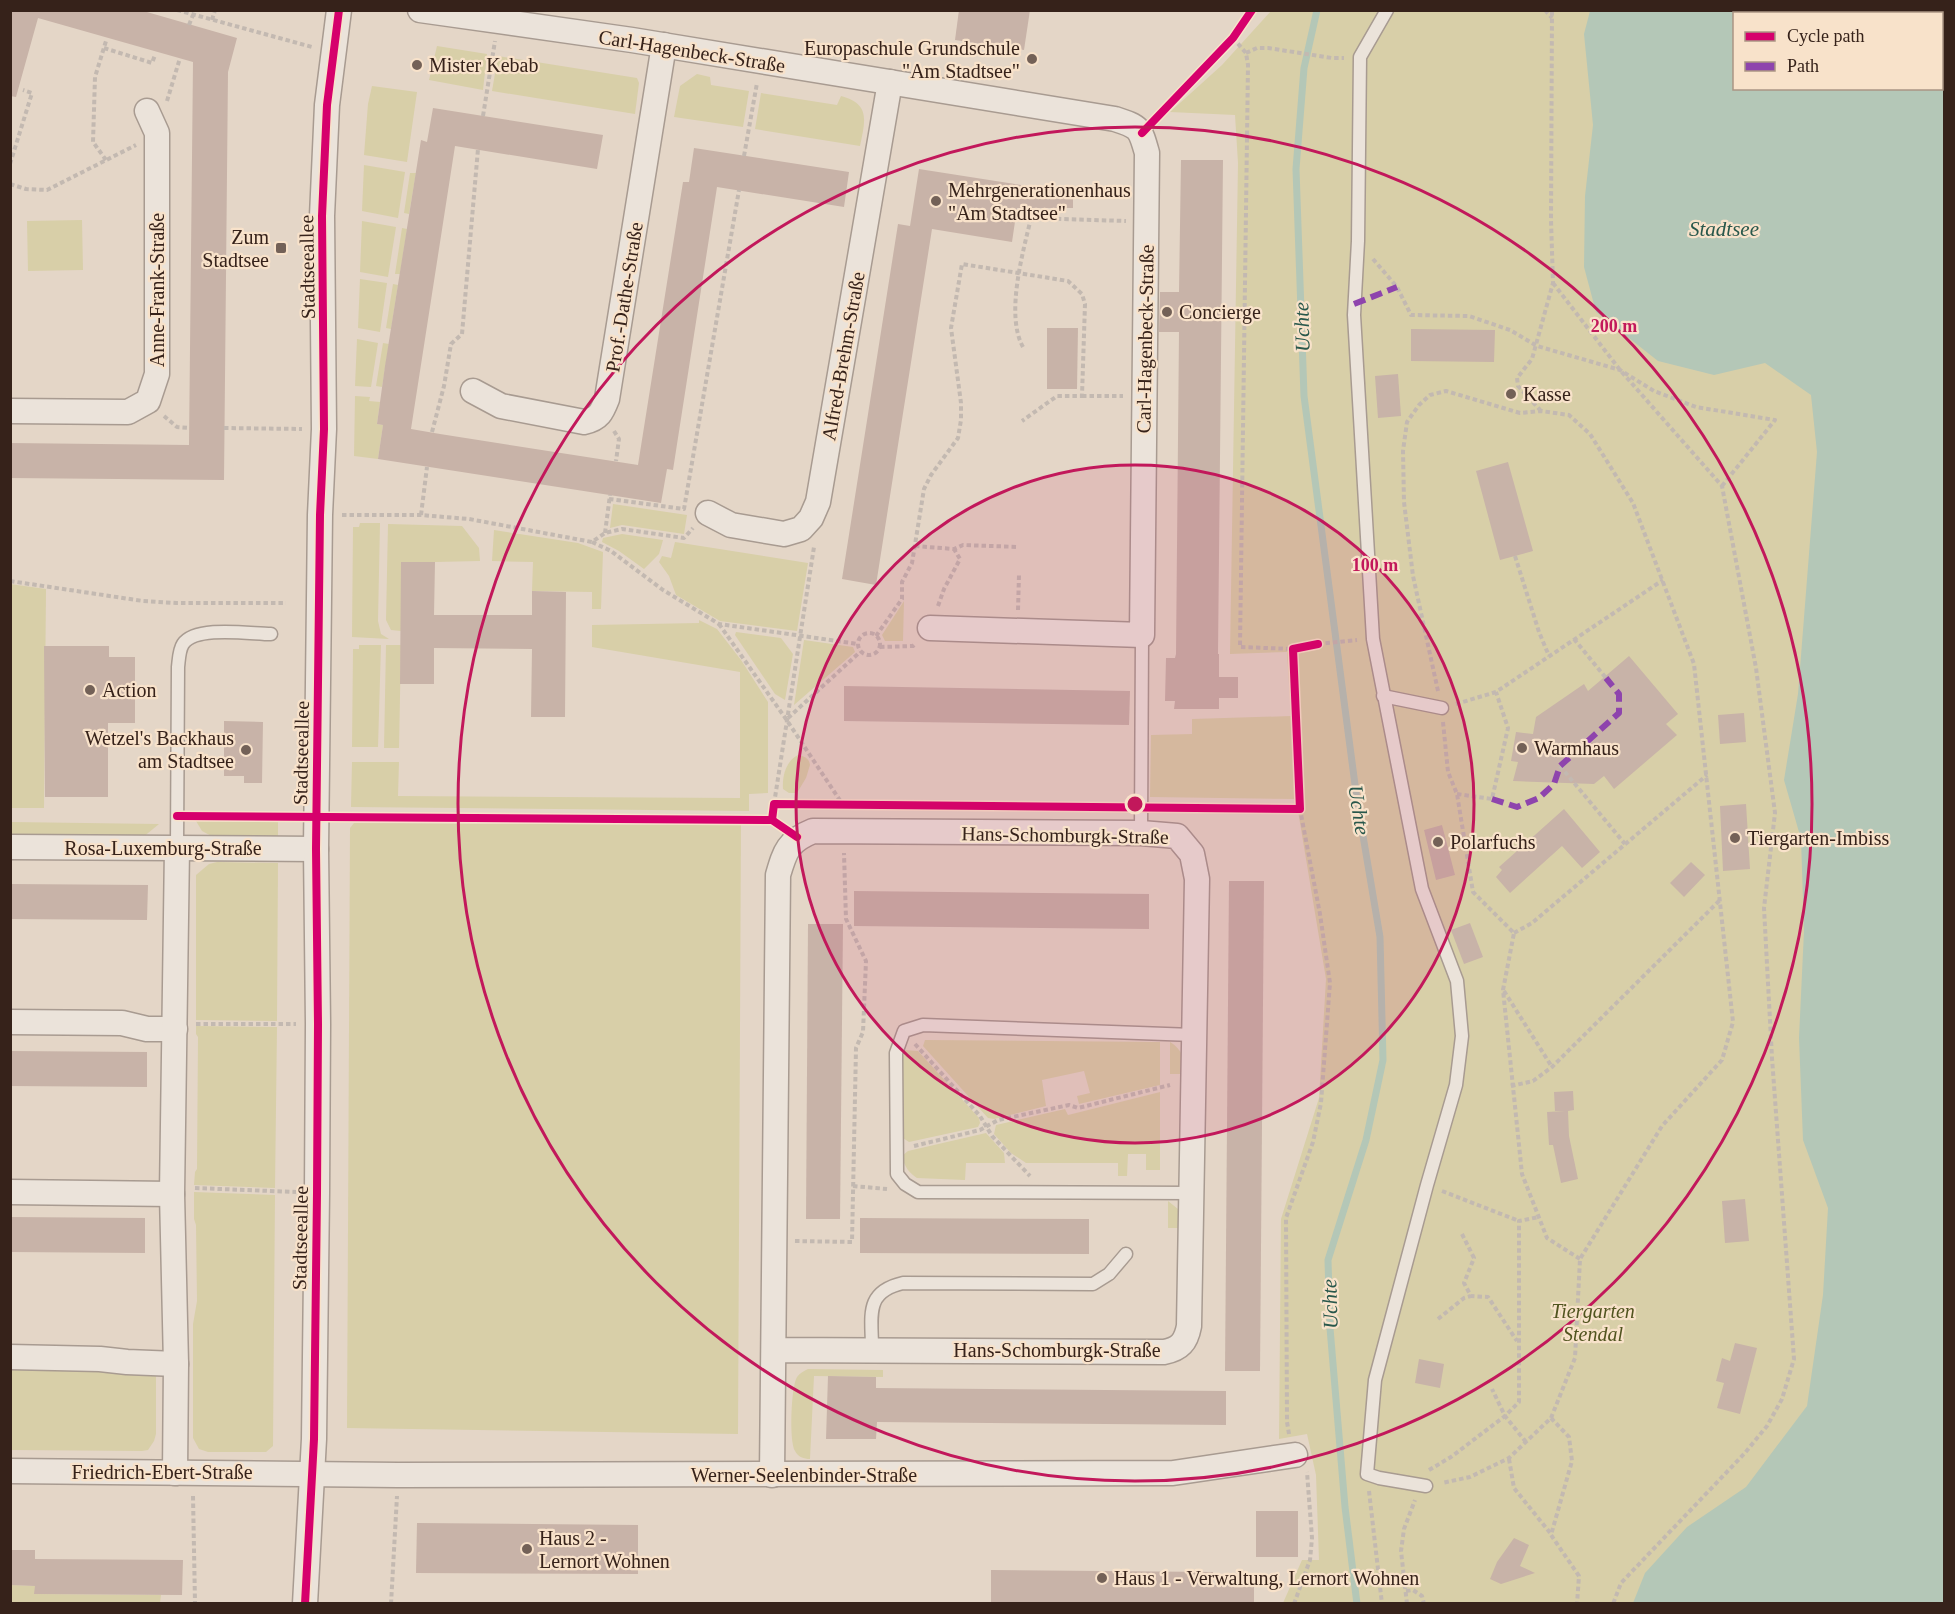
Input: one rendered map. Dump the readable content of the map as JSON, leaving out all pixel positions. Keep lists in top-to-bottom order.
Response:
{
  "streets": {
    "street": [
      "Carl-Hagenbeck-Straße",
      "Stadtseeallee",
      "Anne-Frank-Straße",
      "Prof.-Dathe-Straße",
      "Alfred-Brehm-Straße",
      "Hans-Schomburgk-Straße",
      "Rosa-Luxemburg-Straße",
      "Friedrich-Ebert-Straße",
      "Werner-Seelenbinder-Straße"
    ]
  },
  "crossings": [
    ["Carl-Hagenbeck-Straße", "Prof.-Dathe-Straße"],
    ["Carl-Hagenbeck-Straße", "Alfred-Brehm-Straße"],
    ["Stadtseeallee", "Rosa-Luxemburg-Straße"],
    ["Stadtseeallee", "Friedrich-Ebert-Straße"],
    ["Stadtseeallee", "Werner-Seelenbinder-Straße"],
    ["Hans-Schomburgk-Straße", "Werner-Seelenbinder-Straße"],
    ["Friedrich-Ebert-Straße", "Werner-Seelenbinder-Straße"]
  ],
  "water": ["Stadtsee", "Uchte"],
  "parks": ["Tiergarten Stendal"],
  "places": {
    "other": [
      "Europaschule Grundschule \"Am Stadtsee\"",
      "Mister Kebab",
      "Mehrgenerationenhaus \"Am Stadtsee\"",
      "Concierge",
      "Kasse",
      "Action",
      "Warmhaus",
      "Wetzel's Backhaus am Stadtsee",
      "Tiergarten-Imbiss",
      "Polarfuchs",
      "Haus 2 - Lernort Wohnen",
      "Haus 1 - Verwaltung, Lernort Wohnen"
    ],
    "transit": ["Zum Stadtsee"]
  },
  "legend": ["Cycle path", "Path"],
  "rings": ["200 m", "100 m"]
}
